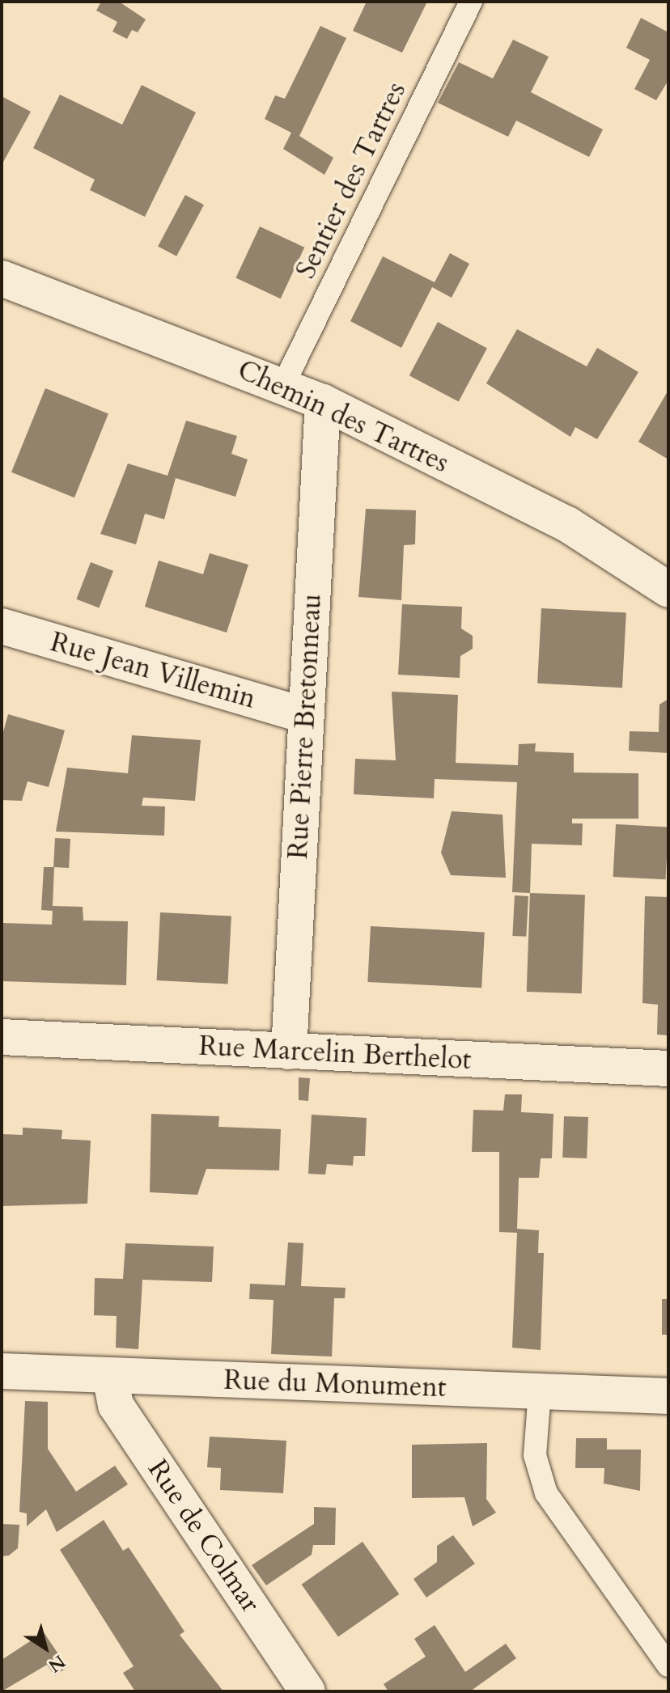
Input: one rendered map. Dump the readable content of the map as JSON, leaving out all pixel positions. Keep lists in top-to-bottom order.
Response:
{
  "streets": {
    "street": [
      "Chemin des Tartres",
      "Rue Jean Villemin",
      "Rue Pierre Bretonneau",
      "Rue Marcelin Berthelot",
      "Rue du Monument",
      "Rue de Colmar"
    ],
    "lane": ["Sentier des Tartres"]
  },
  "crossings": [
    ["Sentier des Tartres", "Chemin des Tartres"],
    ["Chemin des Tartres", "Rue Pierre Bretonneau"],
    ["Rue Jean Villemin", "Rue Pierre Bretonneau"],
    ["Rue Pierre Bretonneau", "Rue Marcelin Berthelot"],
    ["Rue du Monument", "Rue de Colmar"]
  ],
  "north": "bottom right"
}
